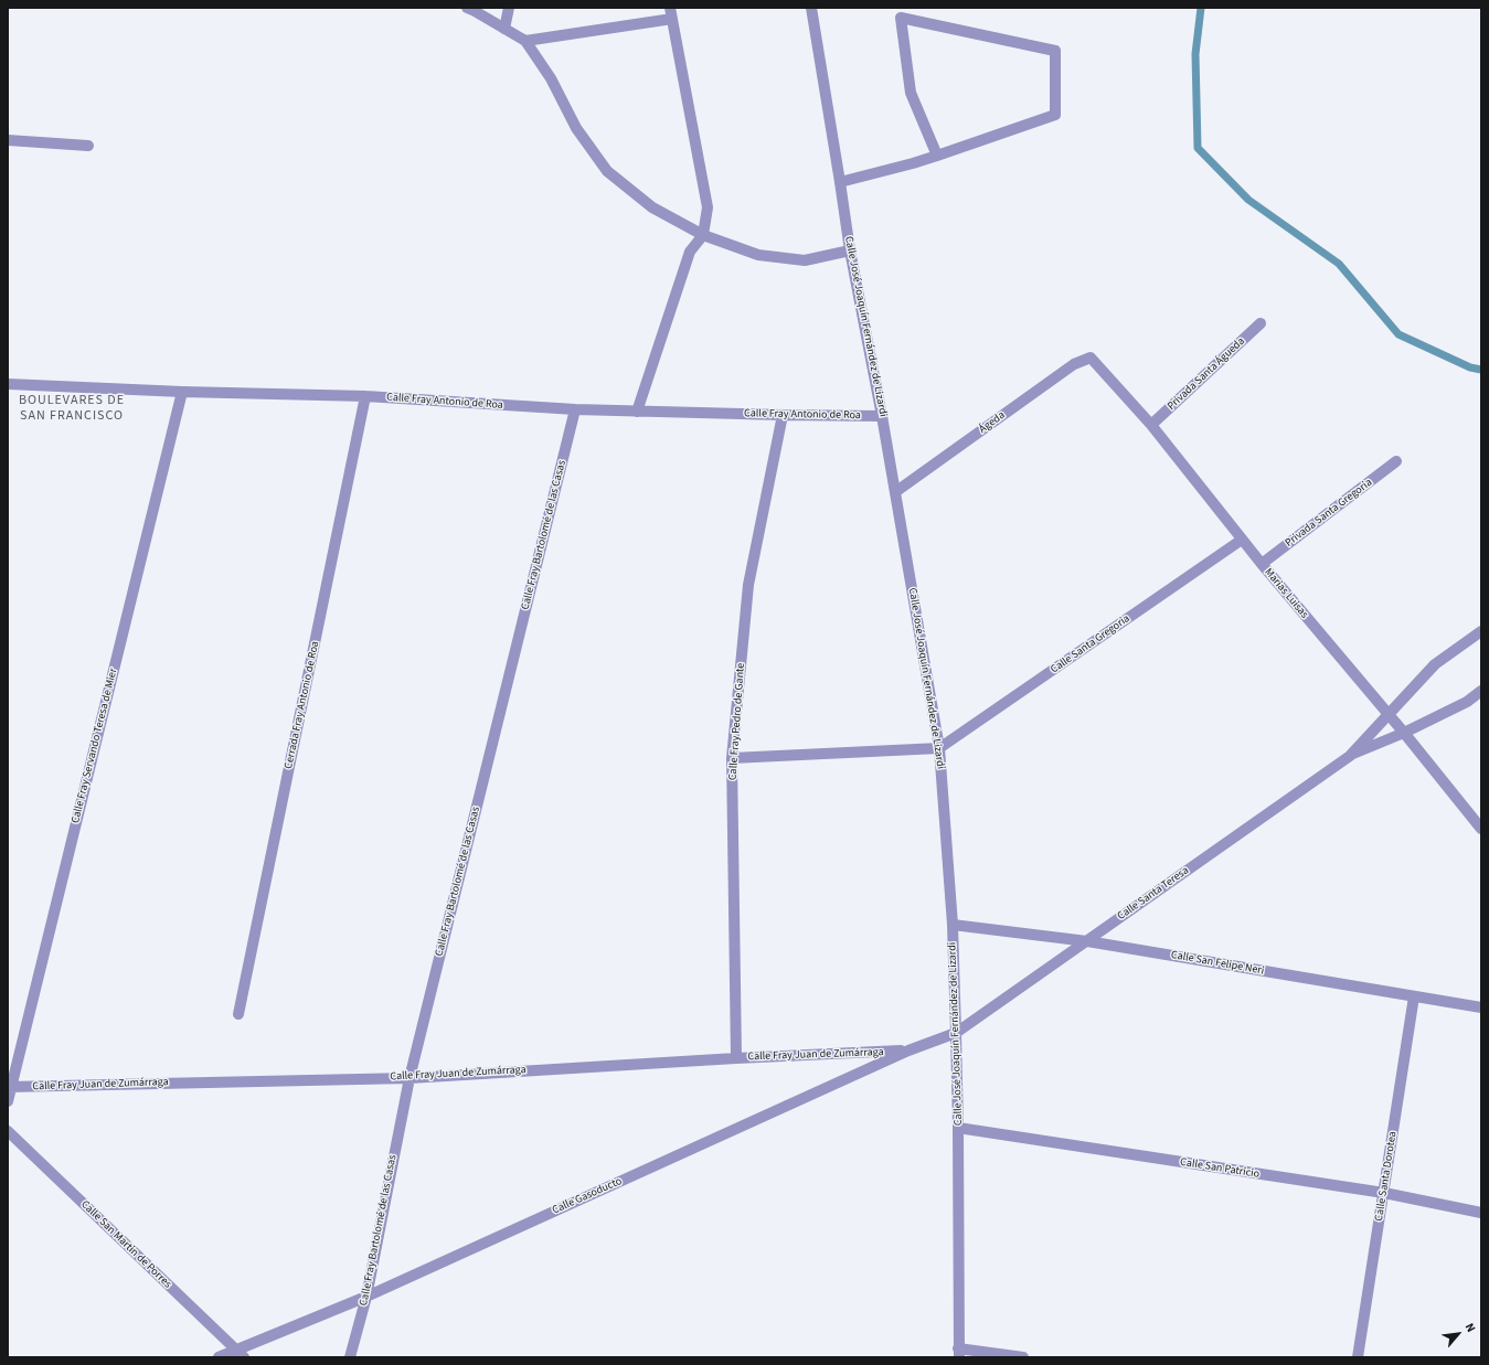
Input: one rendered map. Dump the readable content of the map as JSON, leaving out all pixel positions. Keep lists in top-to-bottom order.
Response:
{
  "streets": {
    "street": [
      "Calle José Joaquín Fernández de Lizardi",
      "Privada Santa Águeda",
      "Calle Fray Antonio de Roa",
      "Ágeda",
      "Privada Santa Gregoria",
      "Calle Fray Bartolomé de las Casas",
      "Marias Luisas",
      "Calle Santa Gregoria",
      "Cerrada Fray Antonio de Roa",
      "Calle Fray Pedro de Gante",
      "Calle Fray Servando Teresa de Mier",
      "Calle Santa Teresa",
      "Calle San Felipe Neri",
      "Calle Fray Juan de Zumárraga",
      "Calle San Patricio",
      "Calle Santa Dorotea",
      "Calle Gasoducto",
      "Calle San Martin de Porres"
    ]
  },
  "crossings": [
    ["Calle José Joaquín Fernández de Lizardi", "Calle Fray Antonio de Roa"],
    ["Calle José Joaquín Fernández de Lizardi", "Ágeda"],
    ["Calle José Joaquín Fernández de Lizardi", "Calle Santa Gregoria"],
    ["Calle José Joaquín Fernández de Lizardi", "Calle Santa Teresa"],
    ["Calle José Joaquín Fernández de Lizardi", "Calle San Felipe Neri"],
    ["Calle José Joaquín Fernández de Lizardi", "Calle San Patricio"],
    ["Calle José Joaquín Fernández de Lizardi", "Calle Gasoducto"],
    ["Privada Santa Águeda", "Marias Luisas"],
    ["Calle Fray Antonio de Roa", "Calle Fray Bartolomé de las Casas"],
    ["Calle Fray Antonio de Roa", "Cerrada Fray Antonio de Roa"],
    ["Calle Fray Antonio de Roa", "Calle Fray Pedro de Gante"],
    ["Calle Fray Antonio de Roa", "Calle Fray Servando Teresa de Mier"],
    ["Ágeda", "Marias Luisas"],
    ["Privada Santa Gregoria", "Marias Luisas"],
    ["Calle Fray Bartolomé de las Casas", "Calle Fray Juan de Zumárraga"],
    ["Calle Fray Bartolomé de las Casas", "Calle Gasoducto"],
    ["Marias Luisas", "Calle Santa Gregoria"],
    ["Marias Luisas", "Calle Santa Teresa"],
    ["Calle Fray Pedro de Gante", "Calle Fray Juan de Zumárraga"],
    ["Calle Fray Servando Teresa de Mier", "Calle Fray Juan de Zumárraga"],
    ["Calle Santa Teresa", "Calle San Felipe Neri"],
    ["Calle Santa Teresa", "Calle Gasoducto"],
    ["Calle San Felipe Neri", "Calle Santa Dorotea"],
    ["Calle Fray Juan de Zumárraga", "Calle Gasoducto"],
    ["Calle San Patricio", "Calle Santa Dorotea"],
    ["Calle Gasoducto", "Calle San Martin de Porres"]
  ],
  "districts": ["BOULEVARES DE SAN FRANCISCO"],
  "north": "top right"
}
